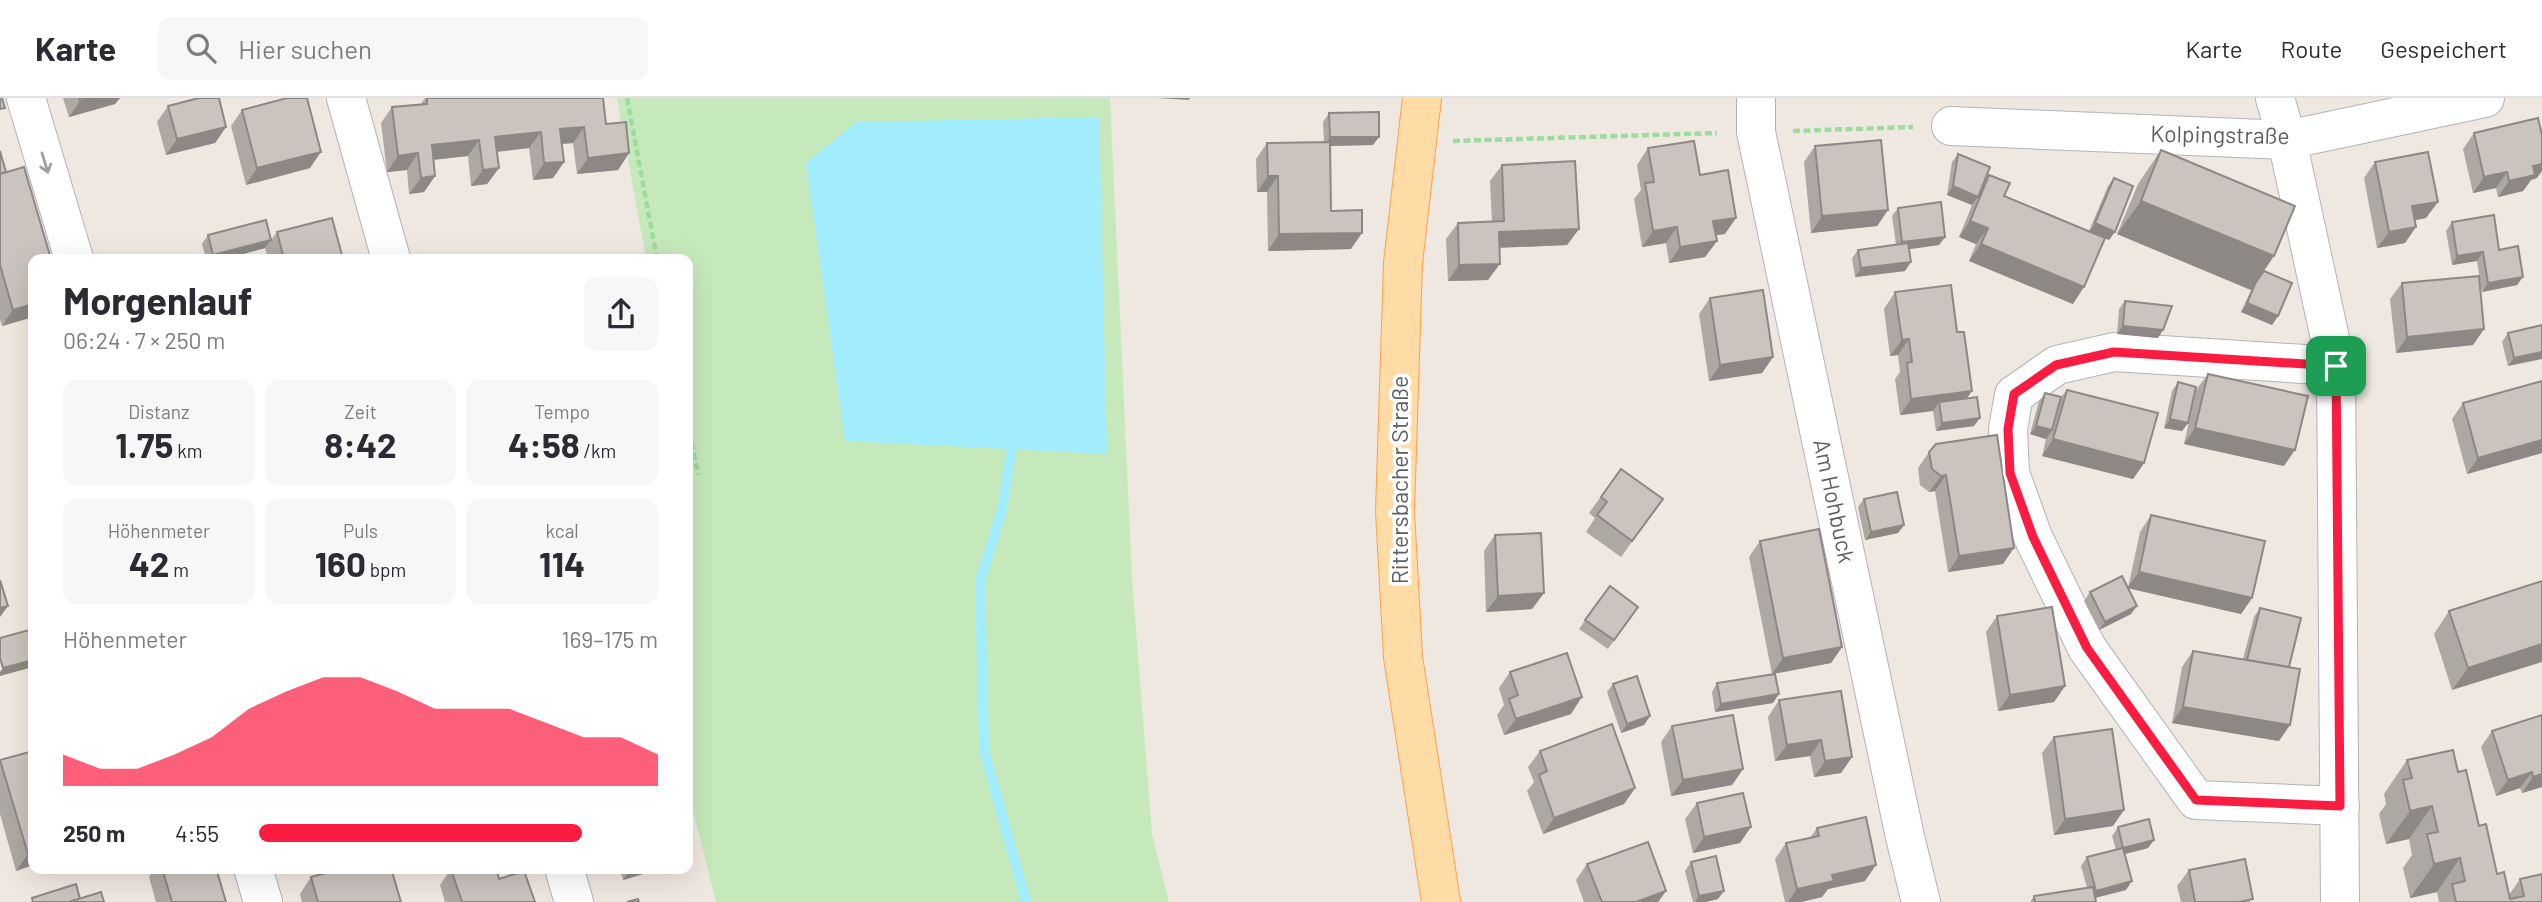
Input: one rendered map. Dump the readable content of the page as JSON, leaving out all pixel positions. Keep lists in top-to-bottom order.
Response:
{
  "streets": {
    "main road": ["Rittersbacher Straße"],
    "street": ["Kolpingstraße", "Am Hohbuck"]
  },
  "page": {
    "header": "Karte",
    "search": "Hier suchen",
    "nav": ["Karte", "Route", "Gespeichert"],
    "heading": ["Morgenlauf", "06:24 · 7 × 250 m"],
    "stats": [
      ["Distanz", "1.75 km"],
      ["Zeit", "8:42"],
      ["Tempo", "4:58 /km"],
      ["Höhenmeter", "42 m"],
      ["Puls", "160 bpm"],
      ["kcal", "114"]
    ],
    "chart": ["Höhenmeter", "169–175 m"],
    "list": [
      {
        "name": "250 m",
        "note": "4:55"
      }
    ]
  }
}
